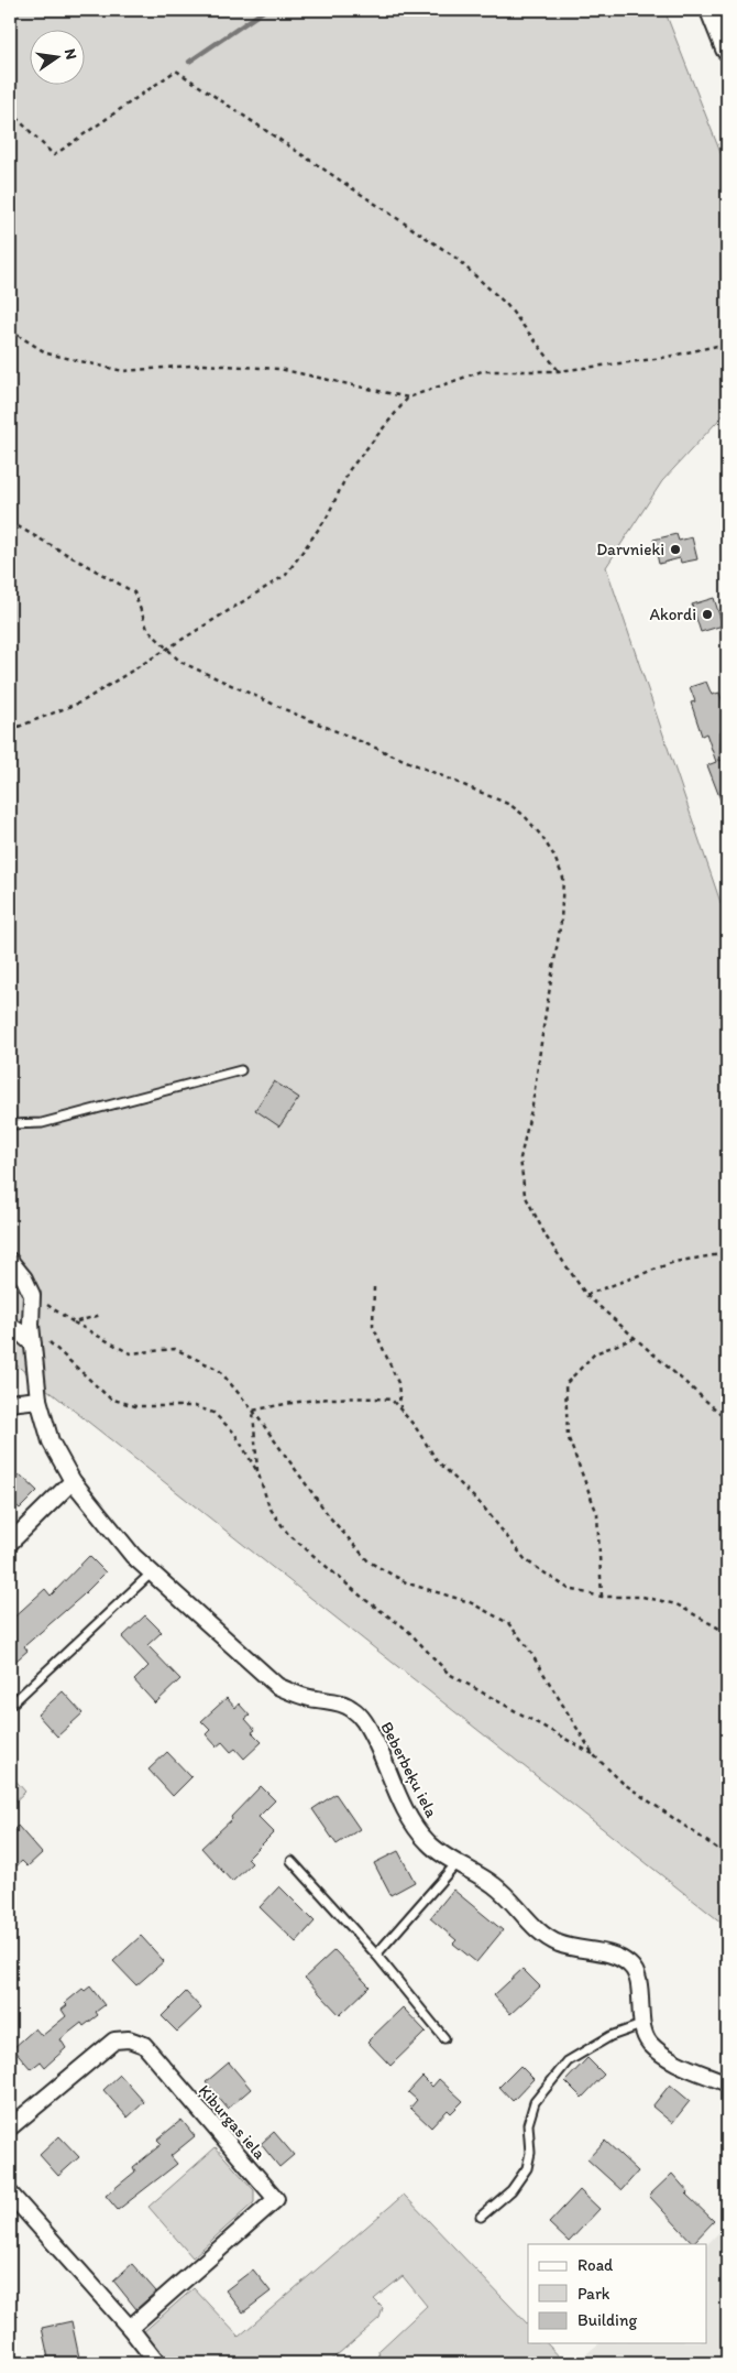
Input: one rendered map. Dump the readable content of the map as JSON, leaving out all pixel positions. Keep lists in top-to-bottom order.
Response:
{
  "streets": {
    "street": ["Beberbeķu iela", "Ķiburgas iela"]
  },
  "places": ["Darvnieki", "Akordi"],
  "legend": ["Road", "Park", "Building"],
  "north": "right"
}
